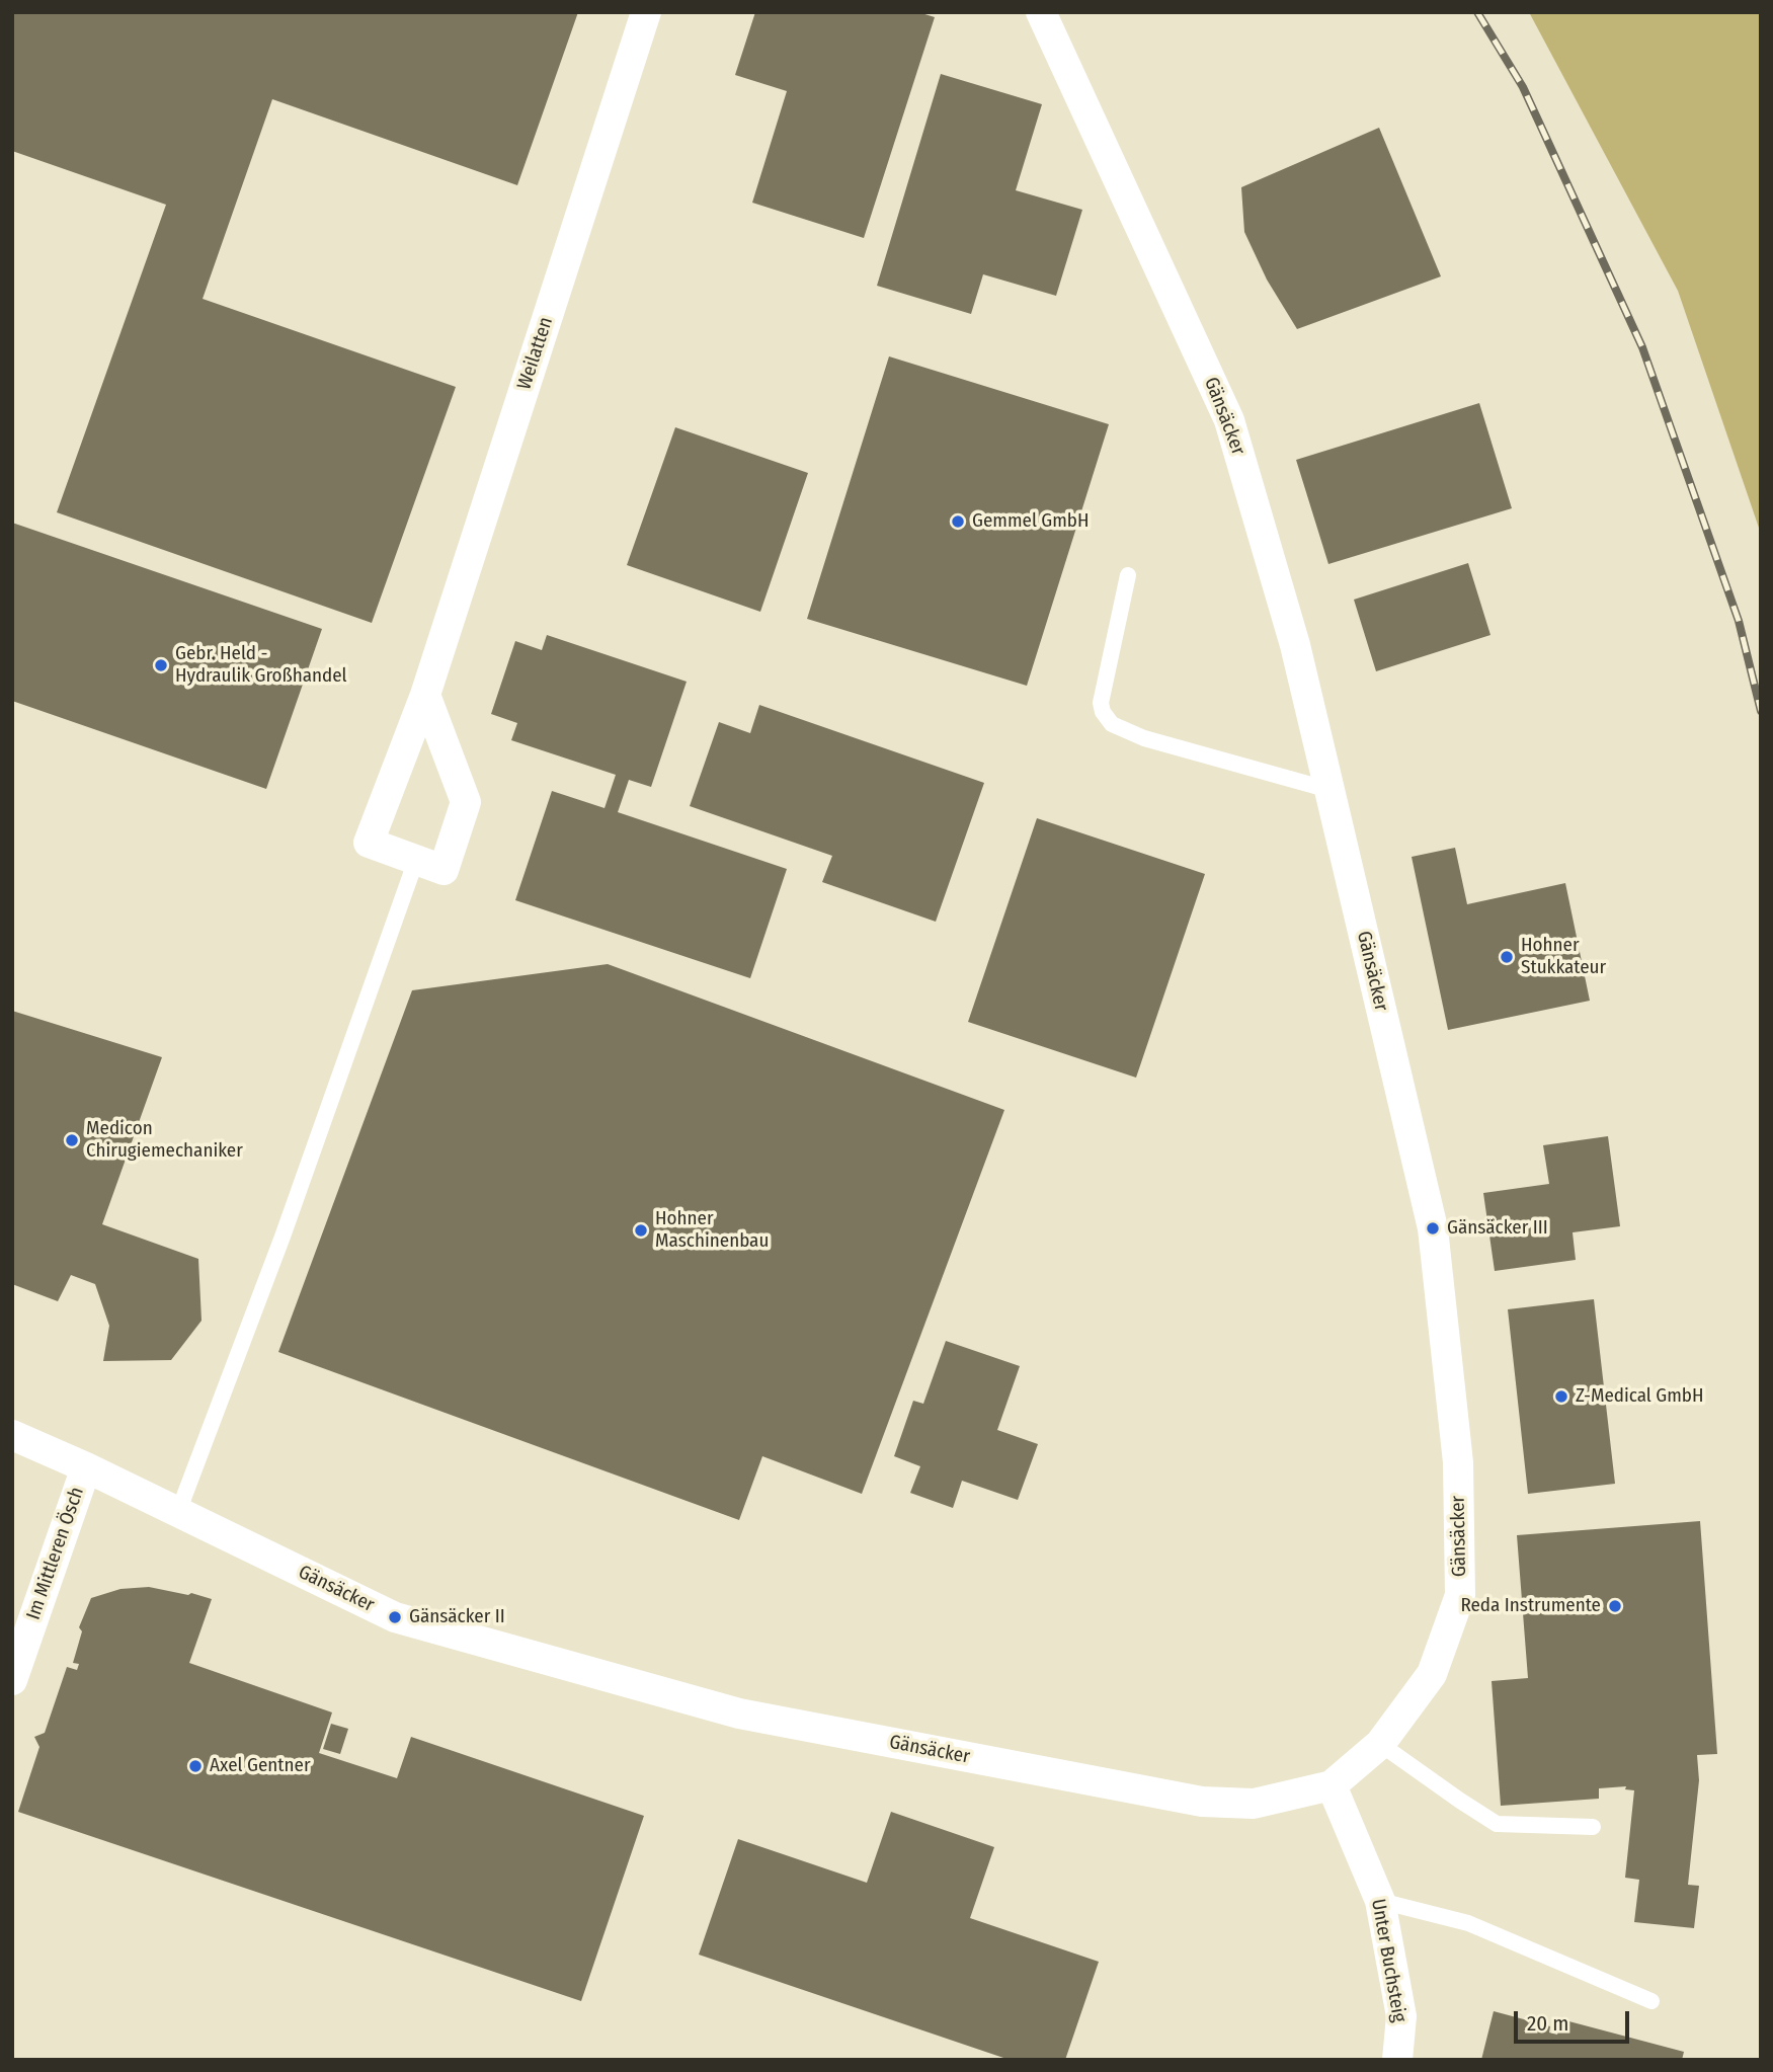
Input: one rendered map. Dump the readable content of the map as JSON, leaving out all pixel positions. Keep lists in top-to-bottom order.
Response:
{
  "streets": {
    "street": [
      "Weilatten",
      "Gänsäcker",
      "Im Mittleren Ösch",
      "Unter Buchsteig"
    ]
  },
  "crossings": [
    ["Gänsäcker", "Im Mittleren Ösch"],
    ["Gänsäcker", "Unter Buchsteig"]
  ],
  "places": [
    "Gemmel GmbH",
    "Gebr. Held - Hydraulik Großhandel",
    "Hohner Stukkateur",
    "Medicon Chirugiemechaniker",
    "Gänsäcker III",
    "Hohner Maschinenbau",
    "Z-Medical GmbH",
    "Reda Instrumente",
    "Gänsäcker II",
    "Axel Gentner"
  ],
  "scale_bar": "20 m"
}
